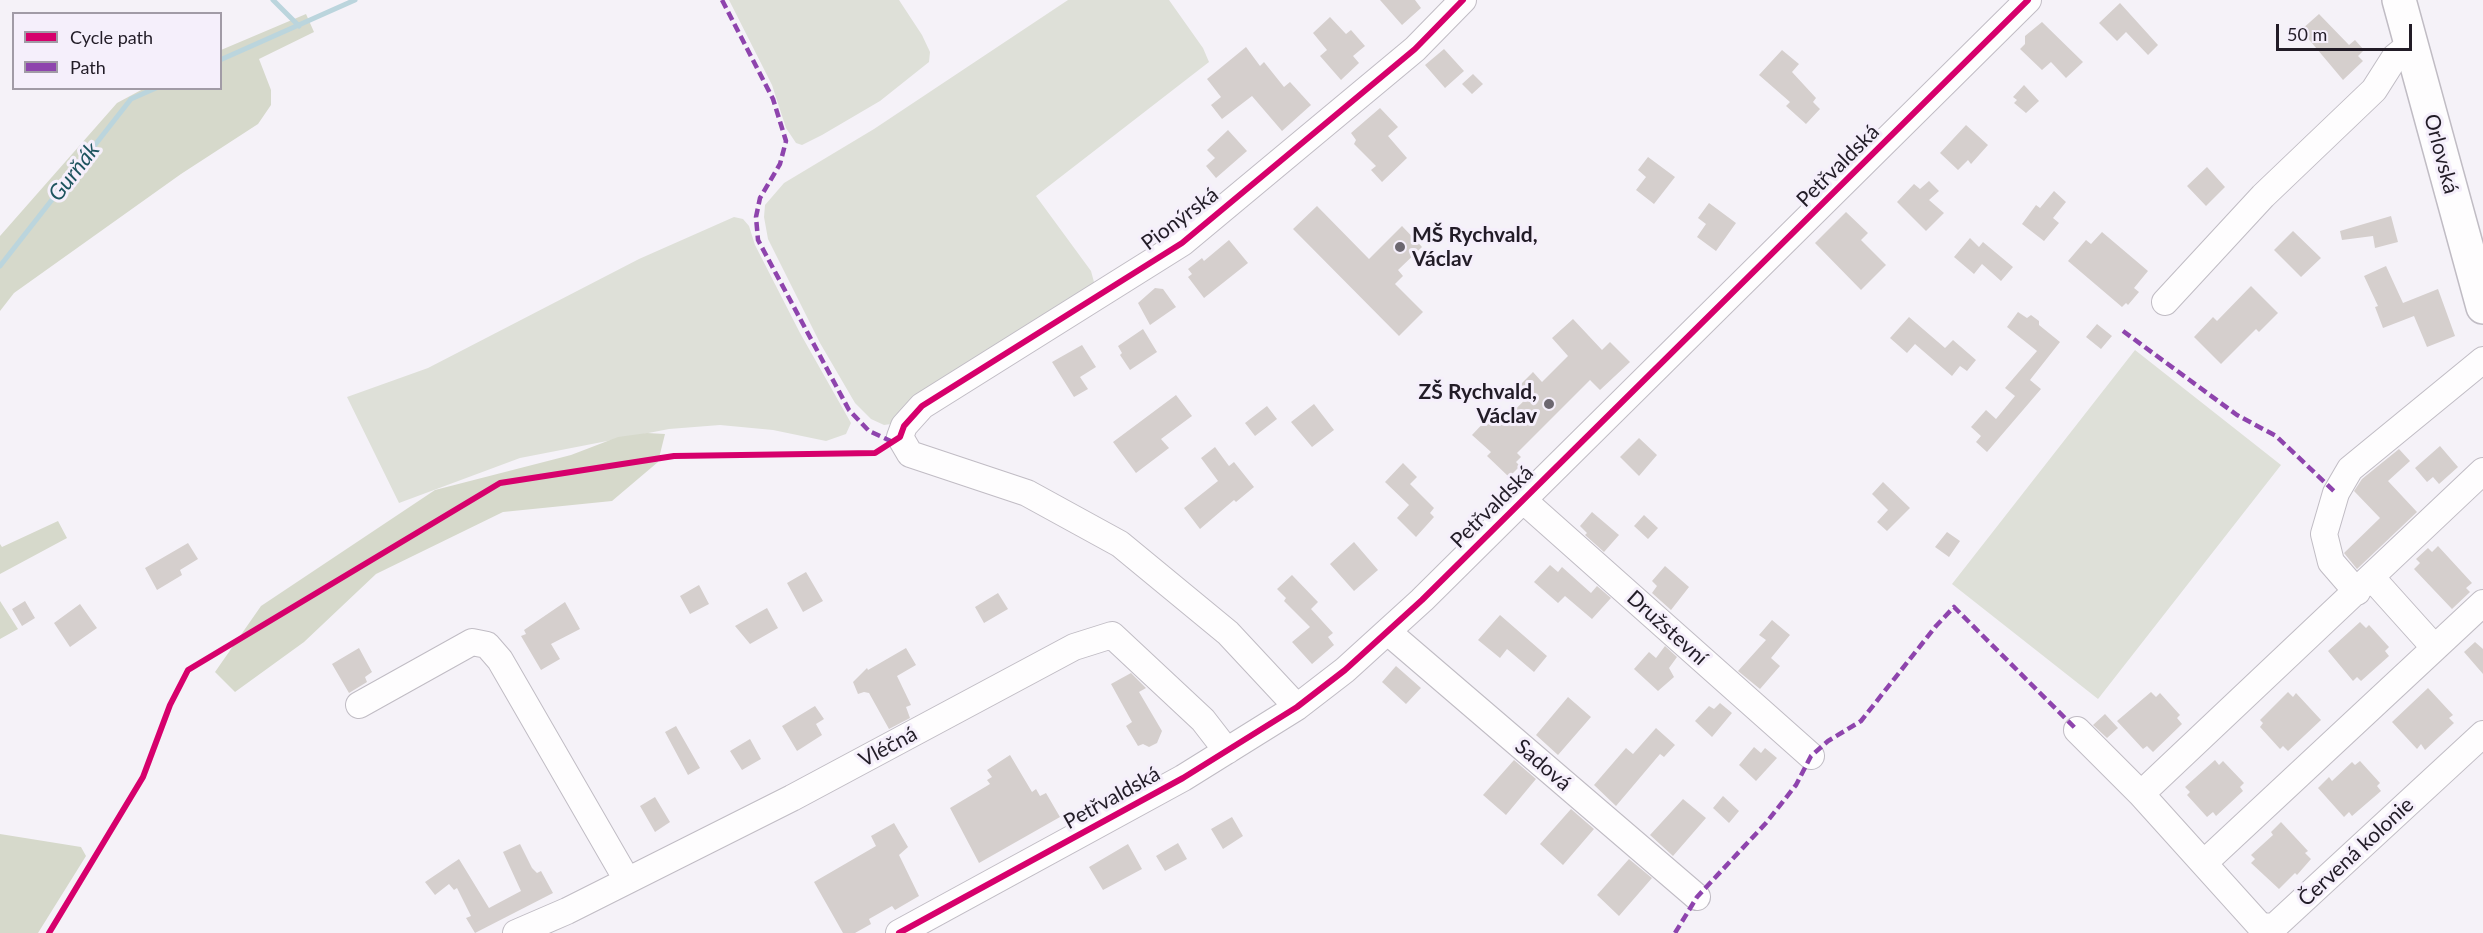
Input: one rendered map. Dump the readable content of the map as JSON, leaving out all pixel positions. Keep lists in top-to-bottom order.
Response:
{
  "streets": {
    "main road": ["Orlovská"],
    "street": [
      "Petřvaldská",
      "Pionýrská",
      "Družstevní",
      "Vléčná",
      "Sadová",
      "Červená kolonie"
    ]
  },
  "crossings": [
    ["Petřvaldská", "Pionýrská"],
    ["Petřvaldská", "Družstevní"],
    ["Petřvaldská", "Vléčná"],
    ["Petřvaldská", "Sadová"]
  ],
  "water": ["Gurňák"],
  "places": ["MŠ Rychvald, Václav", "ZŠ Rychvald, Václav"],
  "legend": ["Cycle path", "Path"],
  "scale_bar": "50 m"
}
